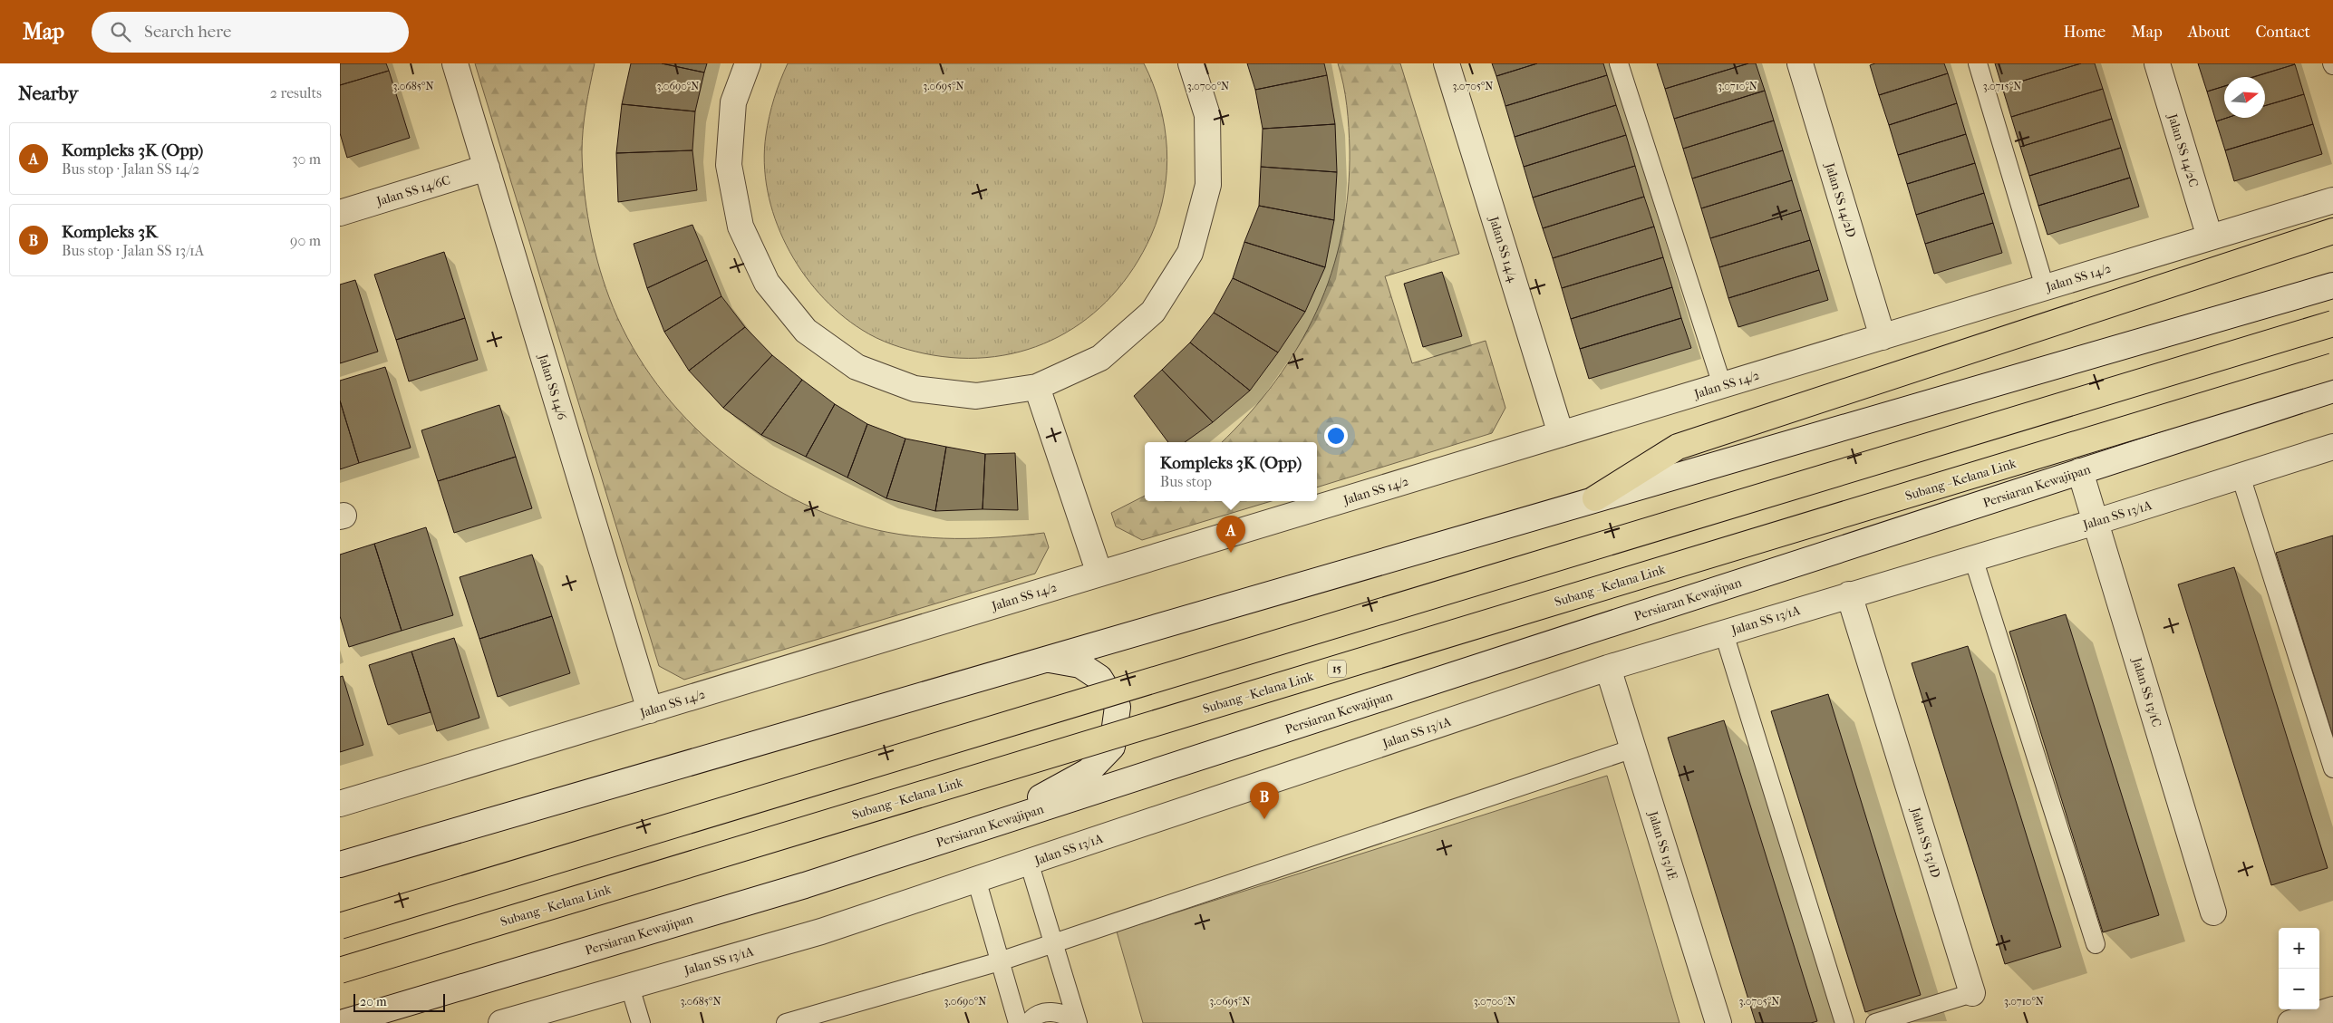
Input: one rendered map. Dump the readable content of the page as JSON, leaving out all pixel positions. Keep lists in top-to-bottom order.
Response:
{
  "streets": {
    "main road": ["Subang - Kelana Link", "15"],
    "street": [
      "Jalan SS 14/2C",
      "Jalan SS 14/6C",
      "Jalan SS 14/2D",
      "Jalan SS 14/4",
      "Jalan SS 14/2",
      "Jalan SS 14/6",
      "Persiaran Kewajipan",
      "Jalan SS 13/1A",
      "Jalan SS 13/1C",
      "Jalan SS 13/1D",
      "Jalan SS 13/1E"
    ]
  },
  "crossings": [
    ["Jalan SS 14/2C", "Jalan SS 14/2"],
    ["Jalan SS 14/6C", "Jalan SS 14/6"],
    ["Jalan SS 14/2D", "Jalan SS 14/2"],
    ["Jalan SS 14/4", "Jalan SS 14/2"],
    ["Jalan SS 14/2", "Jalan SS 14/6"],
    ["Persiaran Kewajipan", "Jalan SS 13/1C"],
    ["Jalan SS 13/1A", "Jalan SS 13/1C"],
    ["Jalan SS 13/1A", "Jalan SS 13/1D"],
    ["Jalan SS 13/1A", "Jalan SS 13/1E"]
  ],
  "scale_bar": "20 m",
  "north": "right",
  "page": {
    "header": "Map",
    "search": "Search here",
    "nav": [
      "Home",
      "Map",
      "About",
      "Contact"
    ],
    "heading": ["Nearby", "2 results"],
    "list": [
      {
        "mark": "A",
        "name": "Kompleks 3K (Opp)",
        "note": "Bus stop · Jalan SS 14/2",
        "value": "30 m"
      },
      {
        "mark": "B",
        "name": "Kompleks 3K",
        "note": "Bus stop · Jalan SS 13/1A",
        "value": "90 m"
      }
    ],
    "popup": ["Kompleks 3K (Opp)", "Bus stop"],
    "pins": ["A", "B"],
    "map_buttons": ["+", "−"],
    "scale": "20 m"
  },
  "coordinates": [
    "3.0685°N",
    "3.0690°N",
    "3.0695°N",
    "3.0700°N",
    "3.0705°N",
    "3.0710°N",
    "3.0715°N"
  ]
}
